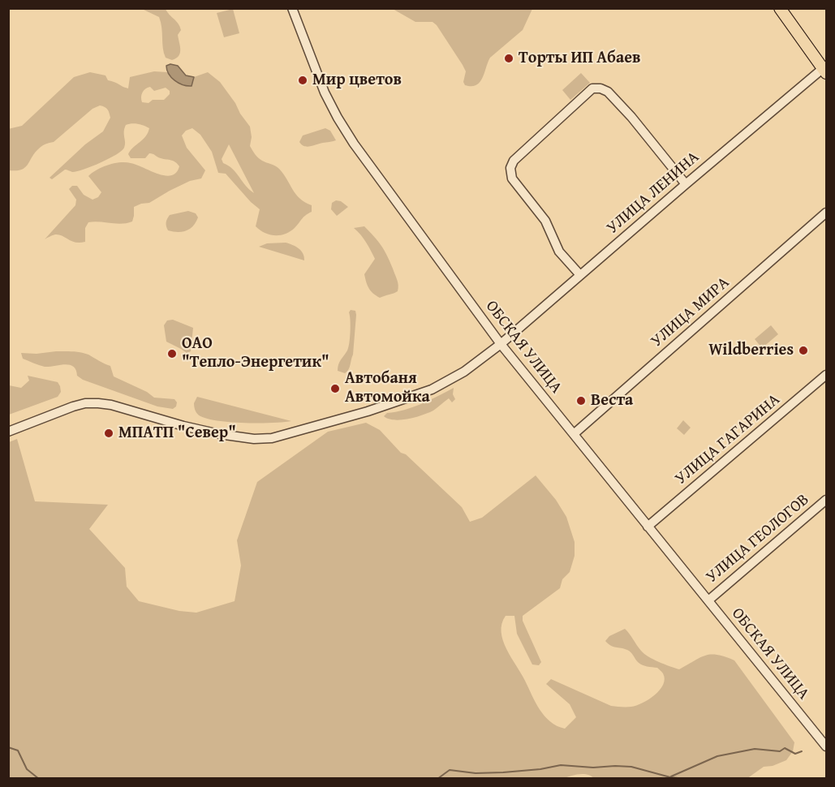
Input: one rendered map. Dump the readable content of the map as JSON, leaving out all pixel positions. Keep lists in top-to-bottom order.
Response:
{
  "streets": {
    "street": [
      "УЛИЦА ЛЕНИНА",
      "УЛИЦА МИРА",
      "ОБСКАЯ УЛИЦА",
      "УЛИЦА ГАГАРИНА",
      "УЛИЦА ГЕОЛОГОВ"
    ]
  },
  "crossings": [
    ["УЛИЦА ЛЕНИНА", "ОБСКАЯ УЛИЦА"],
    ["УЛИЦА МИРА", "ОБСКАЯ УЛИЦА"],
    ["ОБСКАЯ УЛИЦА", "УЛИЦА ГАГАРИНА"],
    ["ОБСКАЯ УЛИЦА", "УЛИЦА ГЕОЛОГОВ"]
  ],
  "places": [
    "Торты ИП Абаев",
    "Мир цветов",
    "Wildberries",
    "ОАО \"Тепло-Энергетик\"",
    "Автобаня Автомойка",
    "Веста",
    "МПАТП \"Север\""
  ]
}
